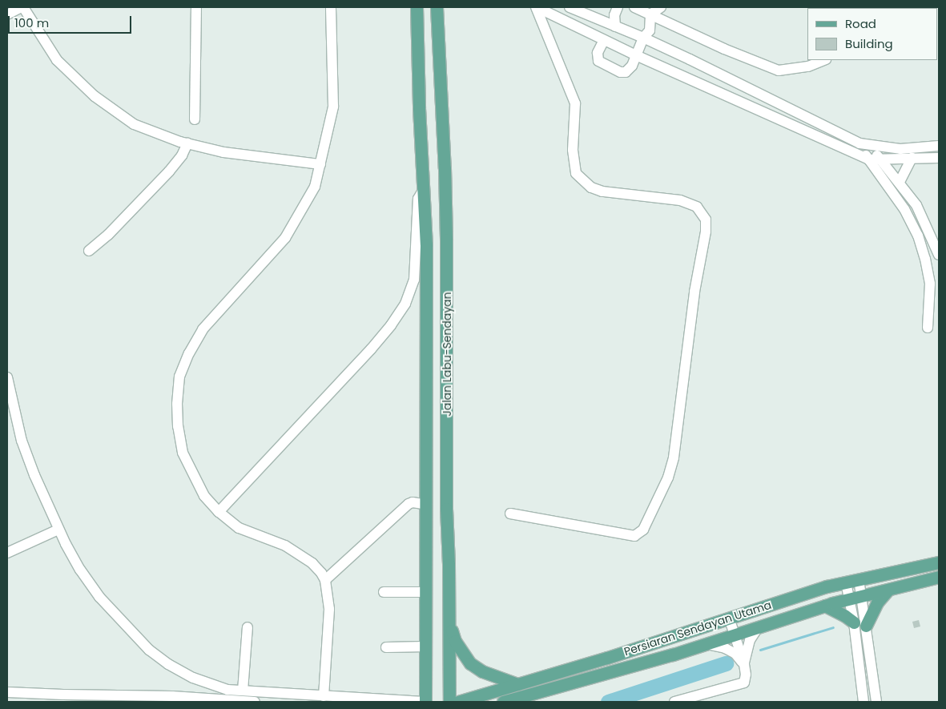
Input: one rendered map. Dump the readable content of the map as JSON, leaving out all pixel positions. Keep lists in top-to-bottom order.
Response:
{
  "streets": {
    "main road": ["Jalan Labu-Sendayan", "Persiaran Sendayan Utama"]
  },
  "legend": ["Road", "Building"],
  "scale_bar": "100 m"
}
